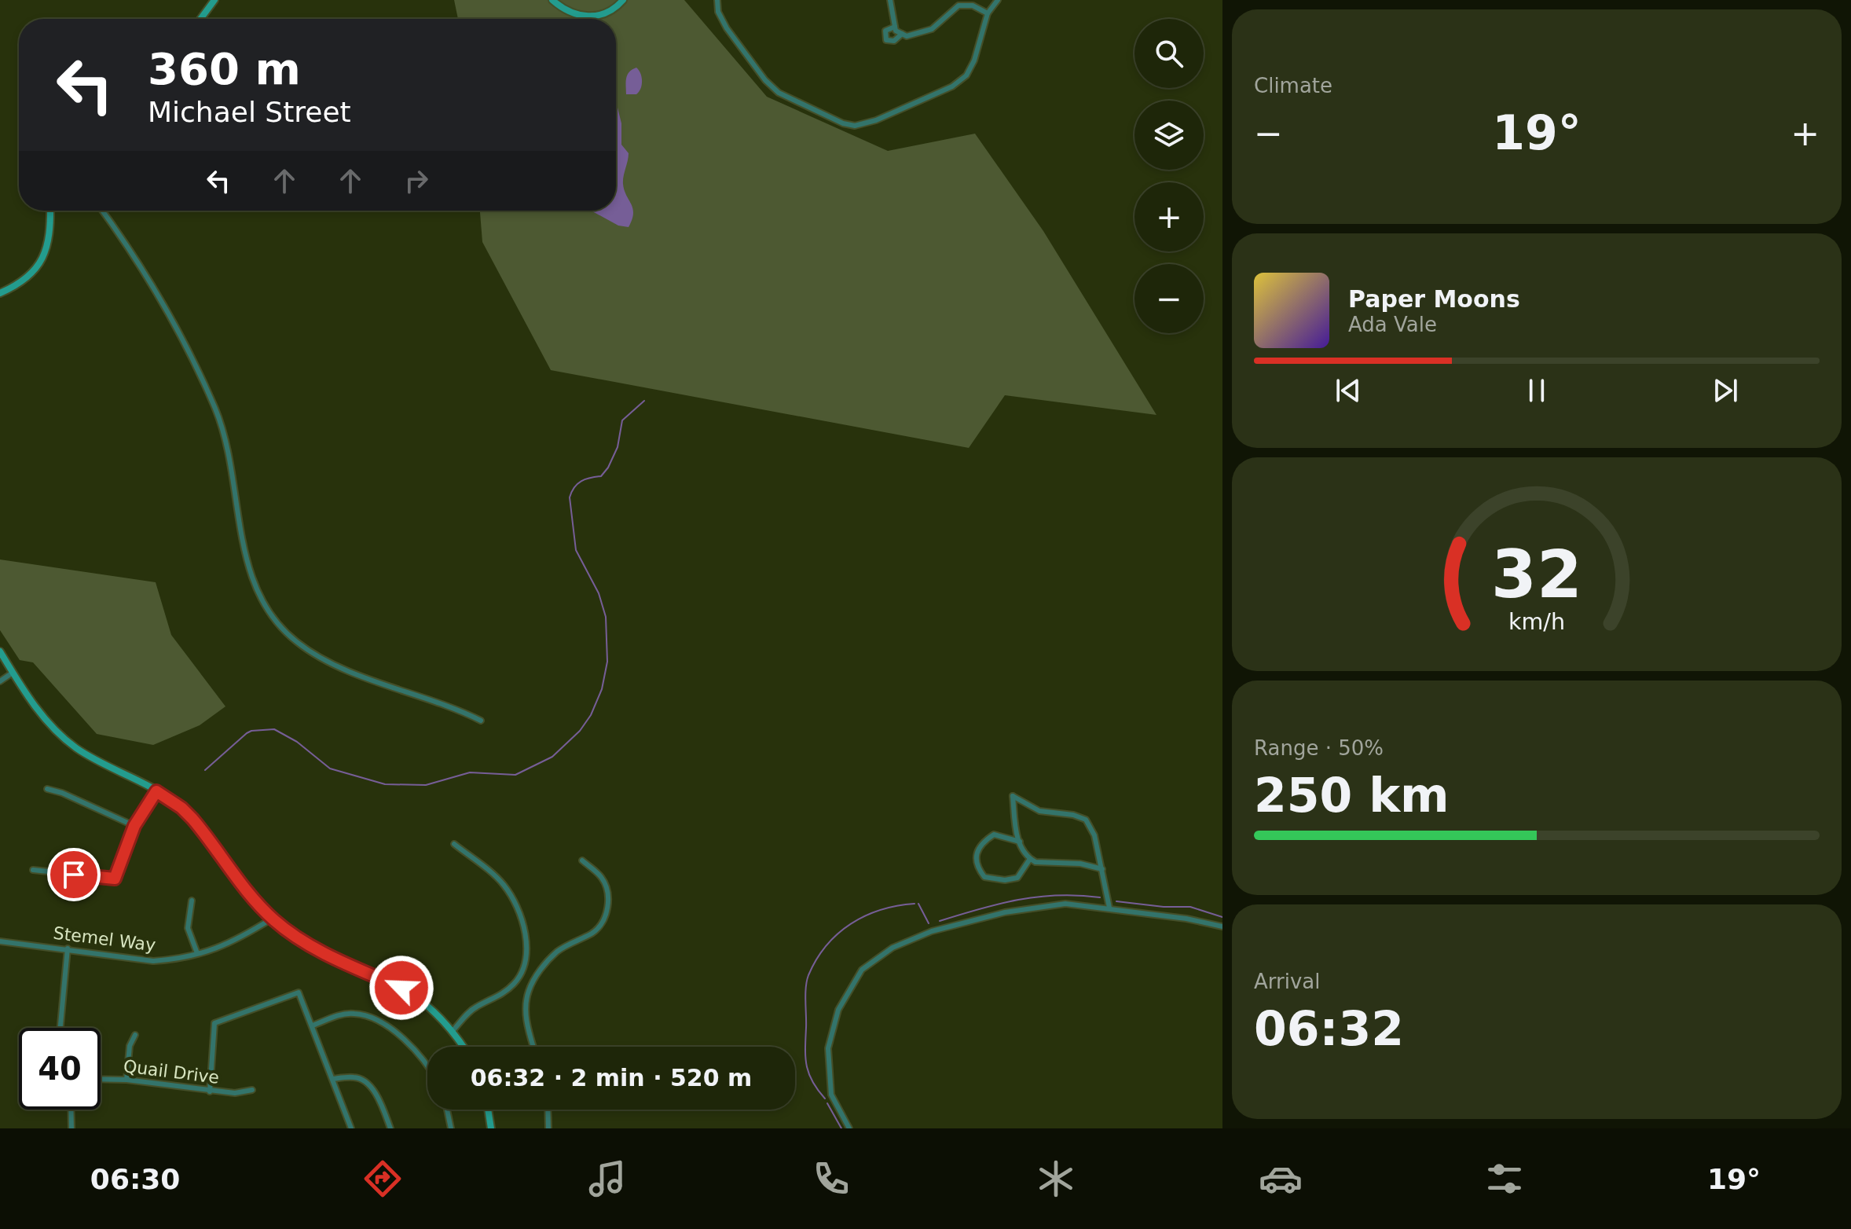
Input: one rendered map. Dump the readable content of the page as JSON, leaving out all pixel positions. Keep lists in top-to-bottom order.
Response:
{
  "streets": {
    "street": ["Stemel Way", "Quail Drive"]
  },
  "page": {
    "tile": [
      "Climate",
      ["Range · 50%", "250 km"],
      ["Arrival", "06:32"]
    ],
    "map_buttons": ["+", "−"],
    "turn": ["360 m", "Michael Street"],
    "heat": ["−", "19°", "+"],
    "song": ["Paper Moons", "Ada Vale"],
    "limit": "40",
    "trip": "06:32 · 2 min · 520 m",
    "tabs": ["06:30", "19°"],
    "gauge": ["32", "km/h"]
  }
}
